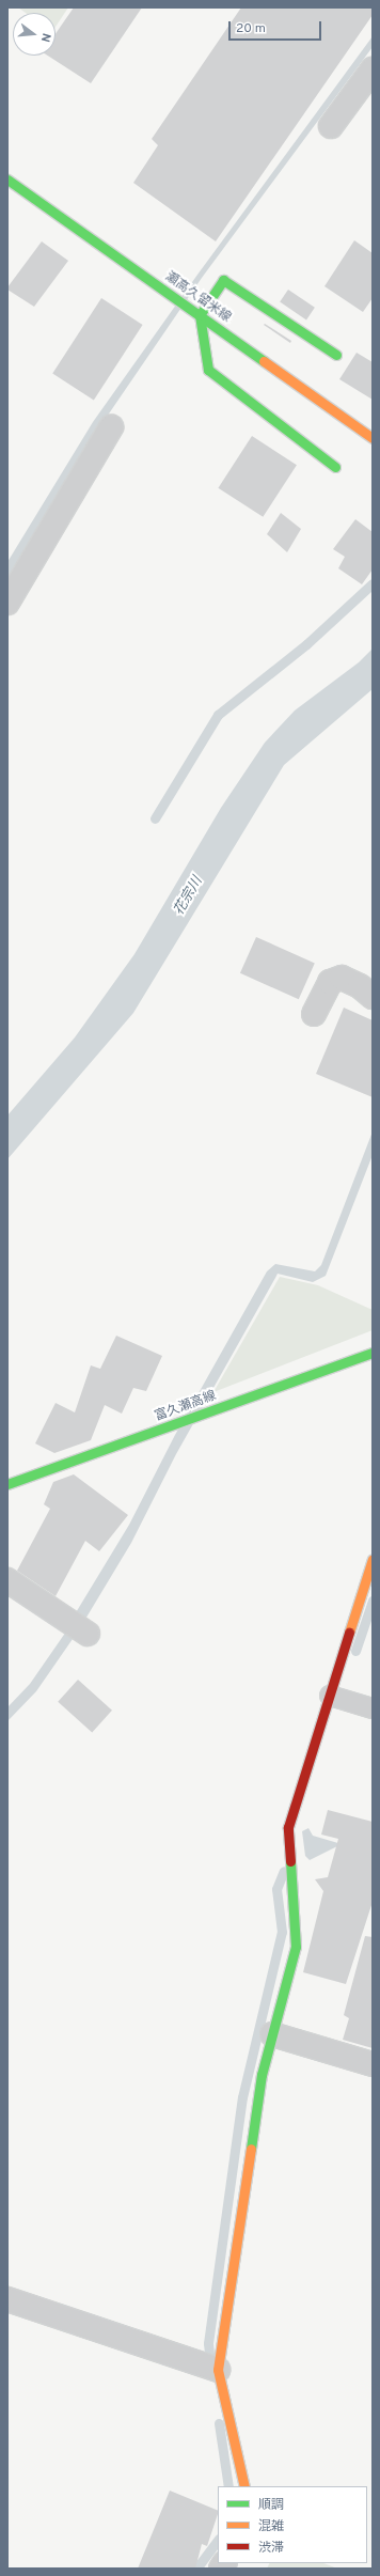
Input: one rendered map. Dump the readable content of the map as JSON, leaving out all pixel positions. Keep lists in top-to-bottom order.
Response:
{
  "streets": {
    "street": ["瀬高久留米線", "富久瀬高線"]
  },
  "water": ["花宗川"],
  "legend": ["順調", "混雑", "渋滞"],
  "scale_bar": "20 m",
  "north": "right"
}
